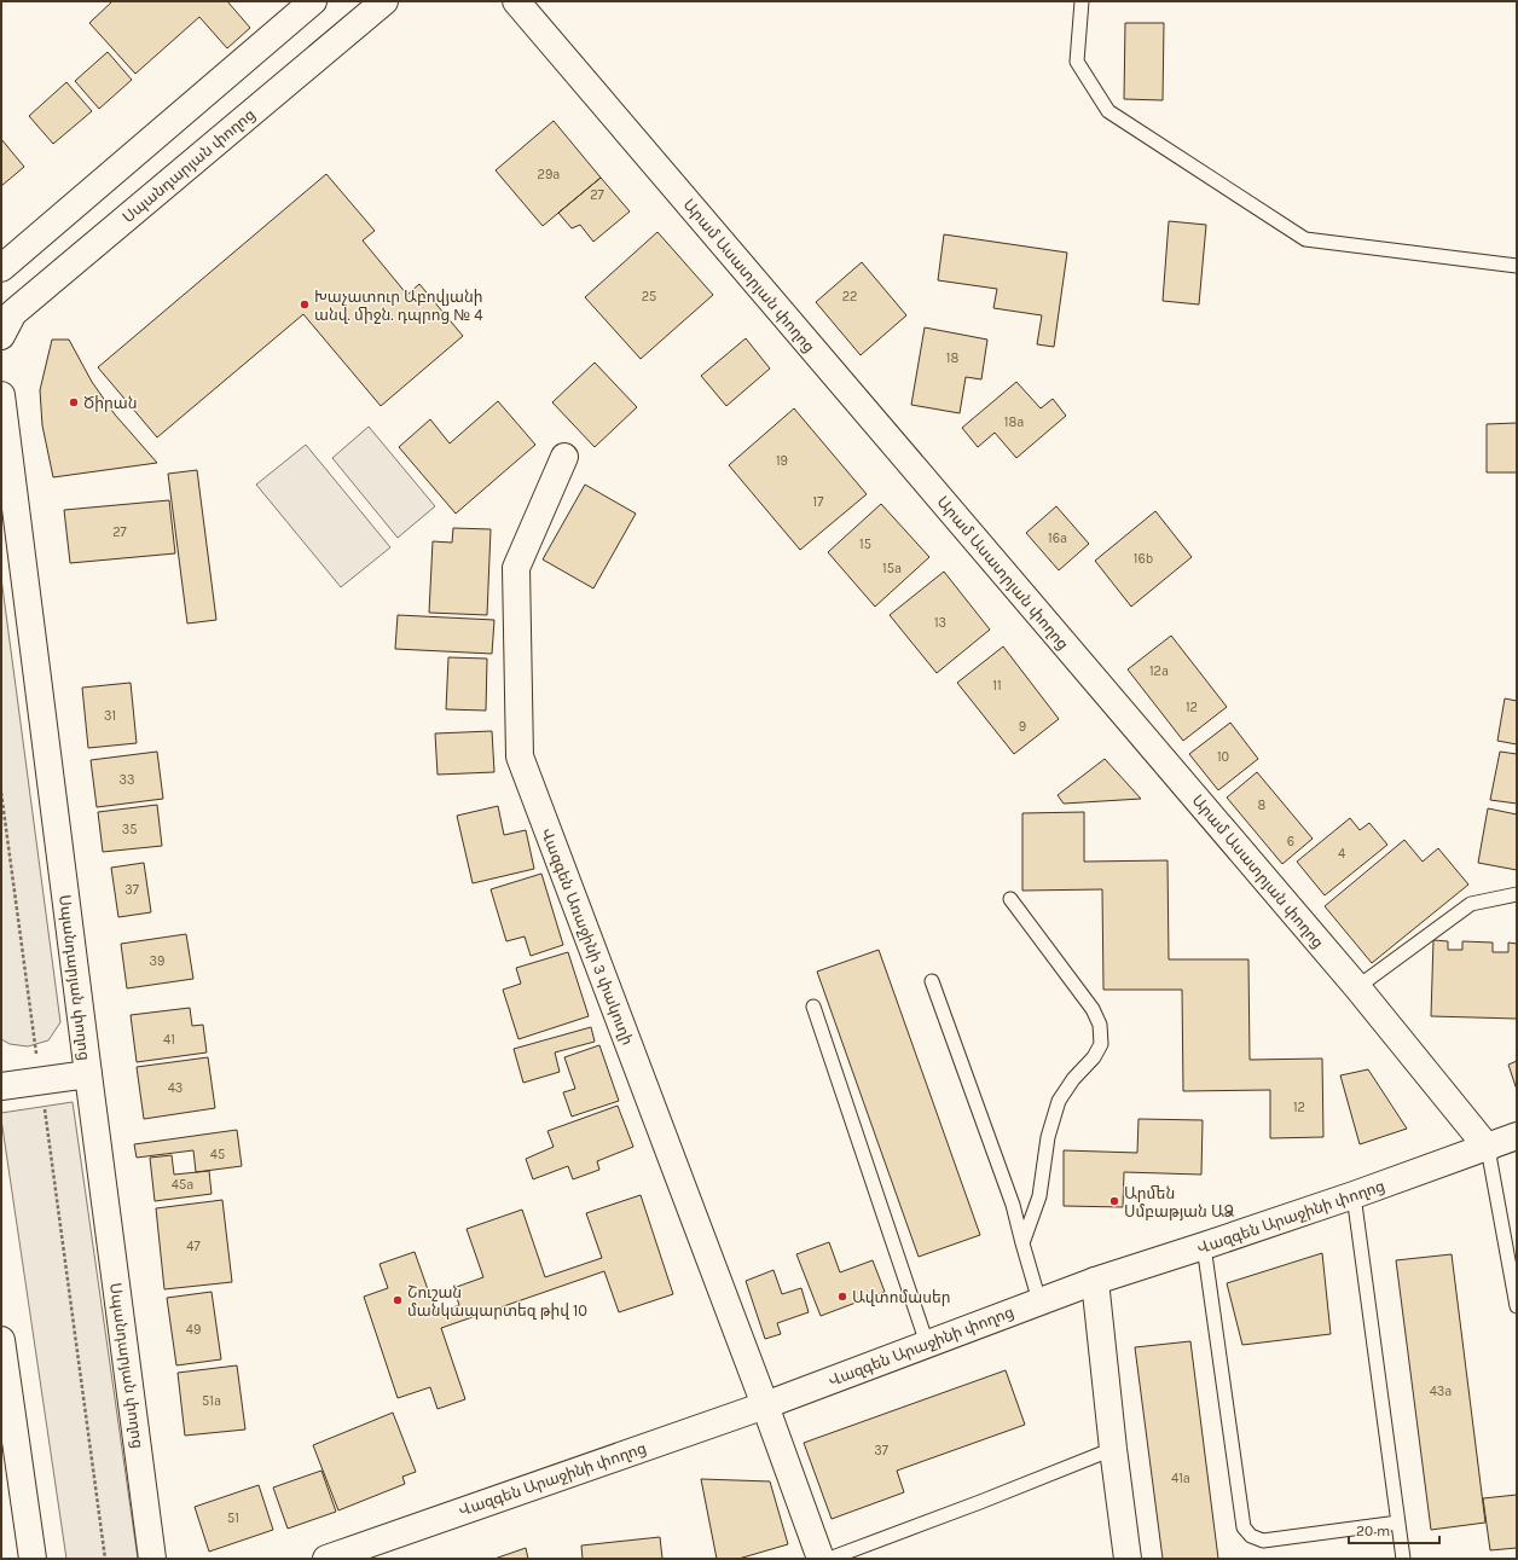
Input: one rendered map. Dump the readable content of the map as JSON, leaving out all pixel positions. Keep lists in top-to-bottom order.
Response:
{
  "streets": {
    "street": [
      "Սպանդարյան փողոց",
      "Արամ Ասատրյան փողոց",
      "Վազգեն Առաջինի 3 փակուղի",
      "Վազգեն Արաջինի փողոց"
    ]
  },
  "crossings": [
    ["Արամ Ասատրյան փողոց", "Վազգեն Արաջինի փողոց"],
    ["Վազգեն Առաջինի 3 փակուղի", "Վազգեն Արաջինի փողոց"]
  ],
  "places": [
    "Խաչատուր Աբովյանի անվ. միջն. դպրոց № 4",
    "Ծիրան",
    "Արմեն Սմբաթյան ԱՁ",
    "Ավտոմասեր",
    "Շուշան մանկապարտեզ թիվ 10"
  ],
  "house_numbers": [
    "29a",
    "27",
    "25",
    "22",
    "18",
    "18a",
    "19",
    "17",
    "27",
    "16a",
    "15",
    "16b",
    "15a",
    "13",
    "12a",
    "11",
    "12",
    "31",
    "9",
    "10",
    "33",
    "8",
    "35",
    "6",
    "4",
    "37",
    "39",
    "41",
    "43",
    "12",
    "45",
    "45a",
    "47",
    "49",
    "43a",
    "51a",
    "37",
    "41a",
    "51"
  ],
  "scale_bar": "20 m"
}
